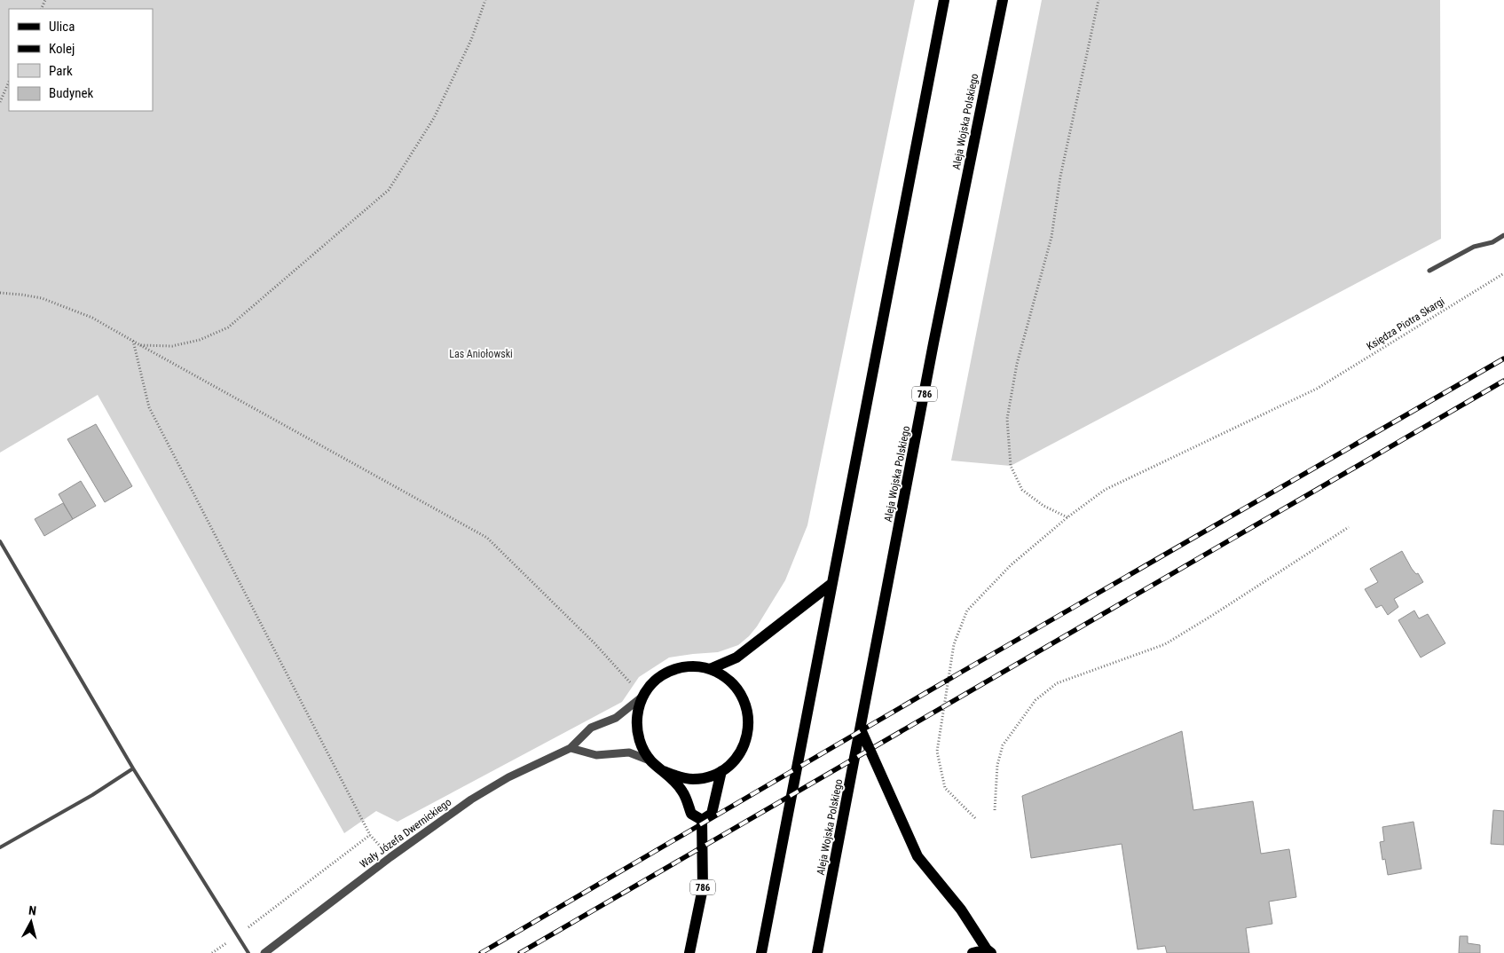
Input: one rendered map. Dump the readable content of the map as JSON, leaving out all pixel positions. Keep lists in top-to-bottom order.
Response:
{
  "streets": {
    "main road": ["Aleja Wojska Polskiego", "786"],
    "street": ["Wały Józefa Dwernickiego"],
    "path": ["Księdza Piotra Skargi"]
  },
  "parks": ["Las Aniołowski"],
  "legend": [
    "Ulica",
    "Kolej",
    "Park",
    "Budynek"
  ],
  "north": "top"
}
